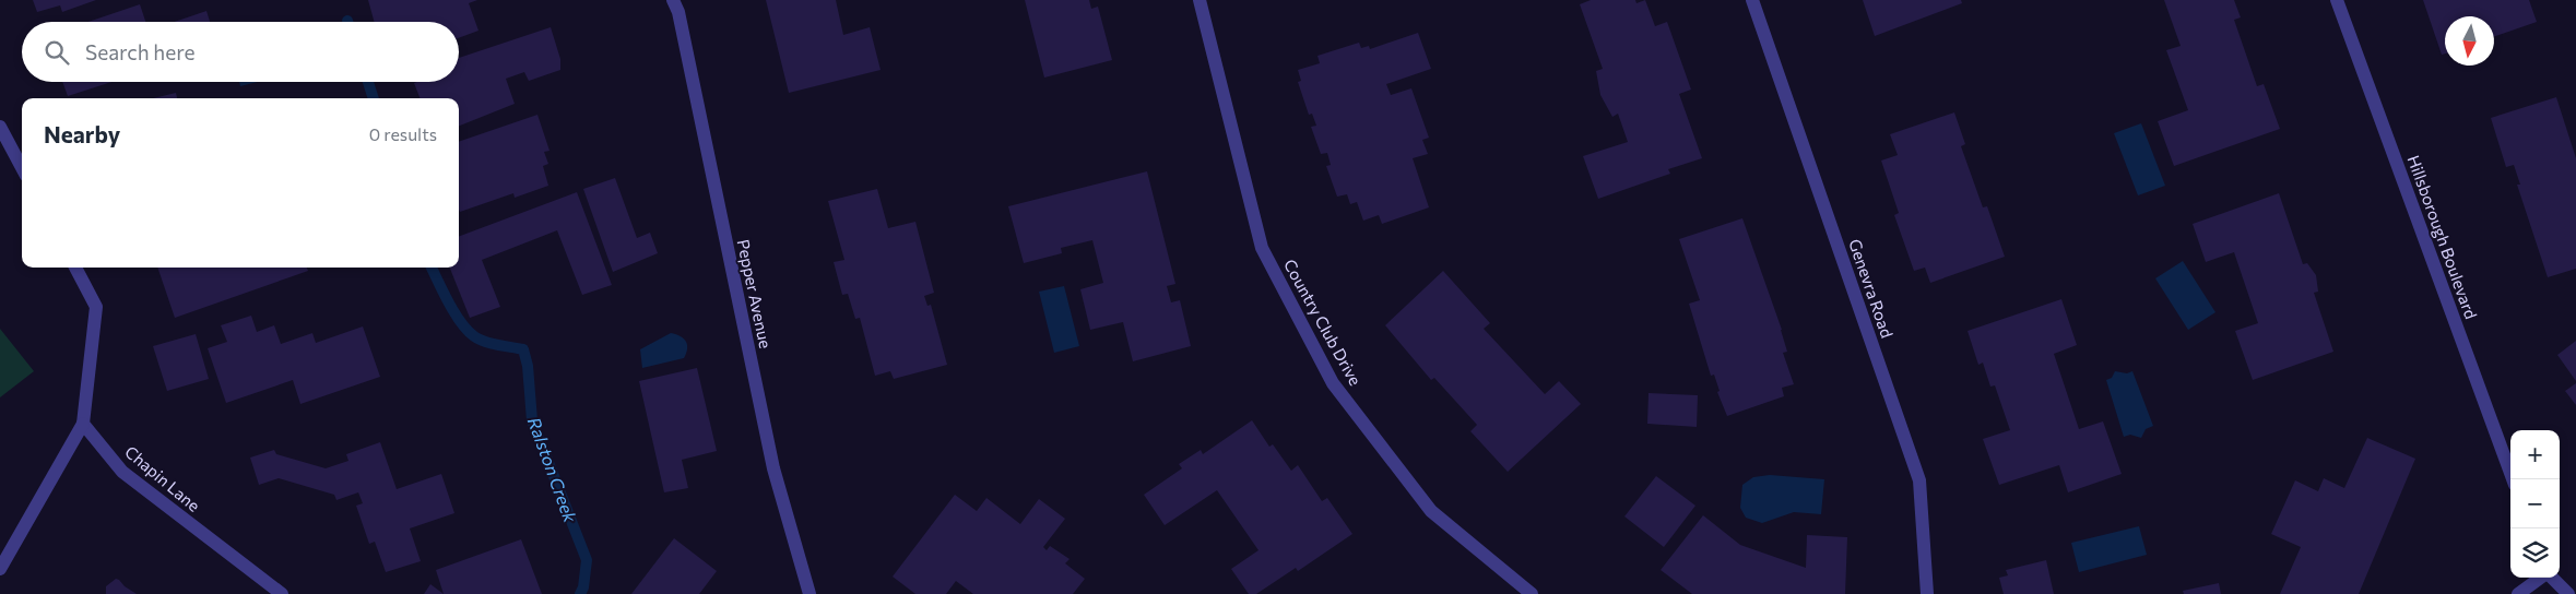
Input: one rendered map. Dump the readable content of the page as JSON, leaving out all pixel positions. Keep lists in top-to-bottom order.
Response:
{
  "streets": {
    "street": [
      "Hillsborough Boulevard",
      "Genevra Road",
      "Pepper Avenue",
      "Country Club Drive",
      "Chapin Lane"
    ]
  },
  "water": ["Ralston Creek"],
  "north": "bottom",
  "page": {
    "search": "Search here",
    "heading": ["Nearby", "0 results"],
    "map_buttons": ["+", "−"]
  }
}
